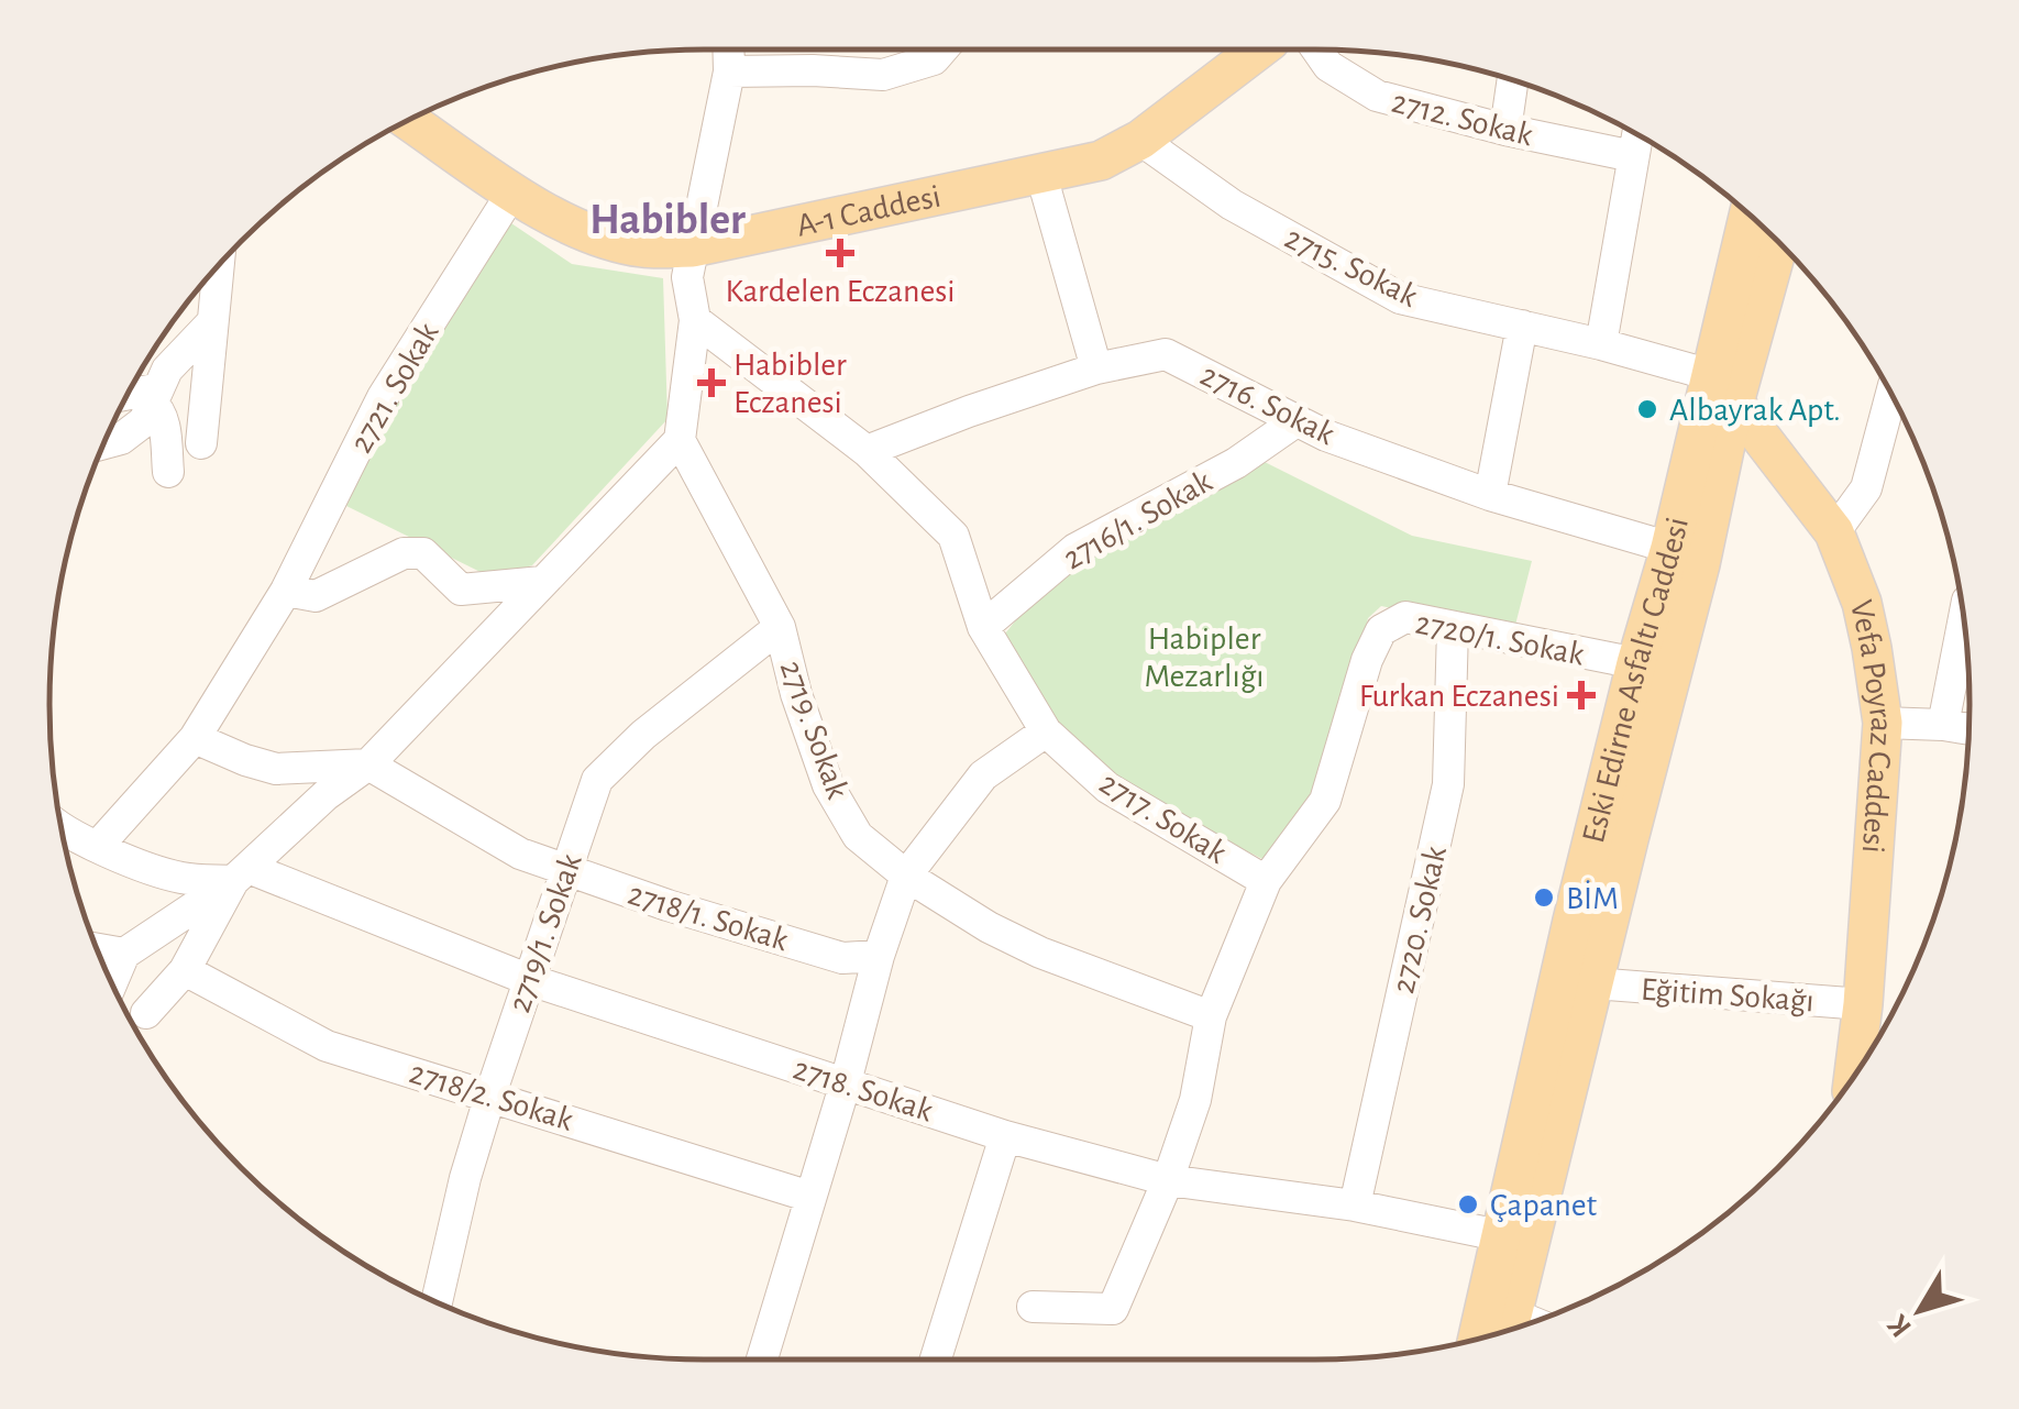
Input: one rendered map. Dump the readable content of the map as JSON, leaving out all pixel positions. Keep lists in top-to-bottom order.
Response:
{
  "streets": {
    "main road": ["A-1 Caddesi", "Eski Edirne Asfaltı Caddesi", "Vefa Poyraz Caddesi"],
    "street": [
      "2712. Sokak",
      "2715. Sokak",
      "2721. Sokak",
      "2716. Sokak",
      "2716/1. Sokak",
      "2720/1. Sokak",
      "2719. Sokak",
      "2717. Sokak",
      "2718/1. Sokak",
      "2720. Sokak",
      "2719/1. Sokak",
      "Eğitim Sokağı",
      "2718. Sokak",
      "2718/2. Sokak"
    ]
  },
  "crossings": [
    ["A-1 Caddesi", "2715. Sokak"],
    ["A-1 Caddesi", "2721. Sokak"],
    ["2715. Sokak", "Eski Edirne Asfaltı Caddesi"],
    ["2715. Sokak", "Vefa Poyraz Caddesi"],
    ["2721. Sokak", "2718. Sokak"],
    ["2716. Sokak", "2716/1. Sokak"],
    ["2716. Sokak", "Eski Edirne Asfaltı Caddesi"],
    ["2716. Sokak", "2717. Sokak"],
    ["2716/1. Sokak", "2717. Sokak"],
    ["2720/1. Sokak", "Eski Edirne Asfaltı Caddesi"],
    ["2720/1. Sokak", "2717. Sokak"],
    ["2720/1. Sokak", "2720. Sokak"],
    ["Eski Edirne Asfaltı Caddesi", "Vefa Poyraz Caddesi"],
    ["Eski Edirne Asfaltı Caddesi", "Eğitim Sokağı"],
    ["Eski Edirne Asfaltı Caddesi", "2718. Sokak"],
    ["Vefa Poyraz Caddesi", "Eğitim Sokağı"],
    ["2719. Sokak", "2719/1. Sokak"],
    ["2718/1. Sokak", "2719/1. Sokak"],
    ["2720. Sokak", "2718. Sokak"],
    ["2719/1. Sokak", "2718. Sokak"],
    ["2719/1. Sokak", "2718/2. Sokak"]
  ],
  "districts": ["Habibler"],
  "parks": ["Habipler Mezarlığı"],
  "places": {
    "health": ["Kardelen Eczanesi", "Habibler Eczanesi", "Furkan Eczanesi"],
    "other": ["Albayrak Apt.", "BİM", "Çapanet"]
  },
  "north": "bottom left"
}
